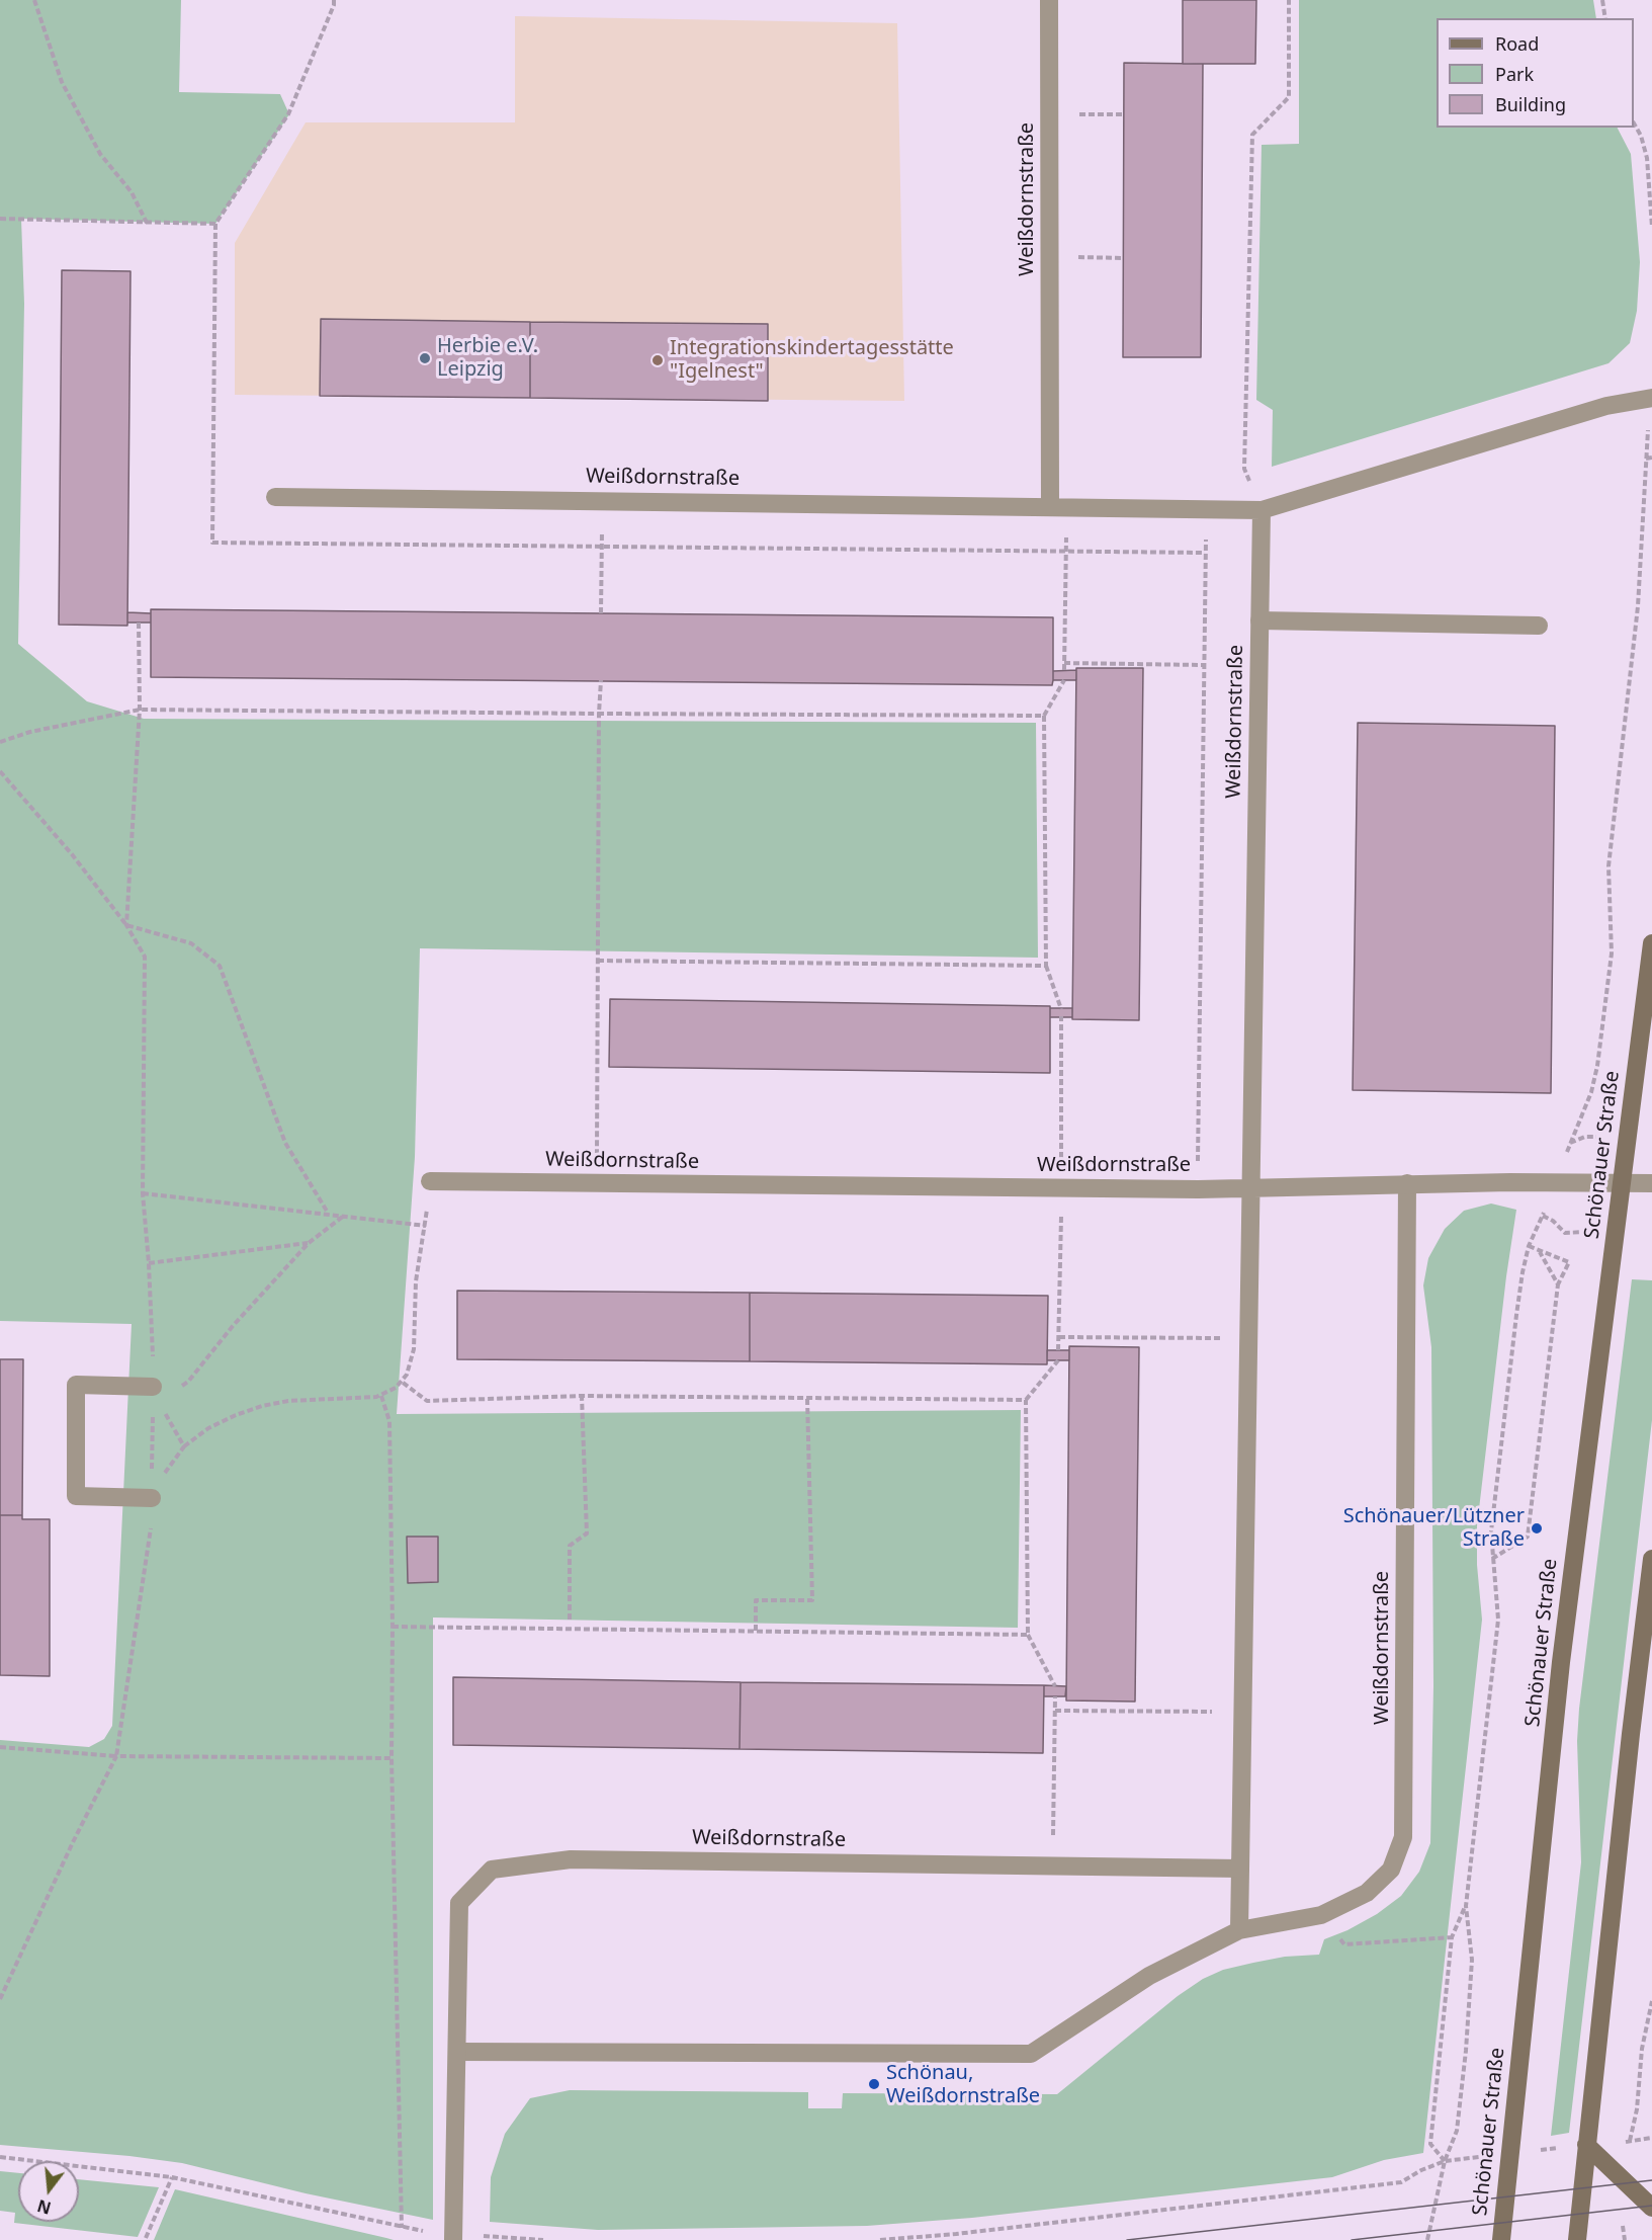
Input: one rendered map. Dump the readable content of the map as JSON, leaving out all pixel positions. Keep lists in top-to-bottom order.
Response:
{
  "streets": {
    "main road": ["Schönauer Straße"],
    "street": ["Weißdornstraße"]
  },
  "crossings": [
    ["Weißdornstraße", "Schönauer Straße"]
  ],
  "places": [
    "Herbie e.V. Leipzig",
    "Integrationskindertagesstätte \"Igelnest\"",
    "Schönauer/Lützner Straße",
    "Schönau, Weißdornstraße"
  ],
  "legend": ["Road", "Park", "Building"],
  "north": "bottom"
}
